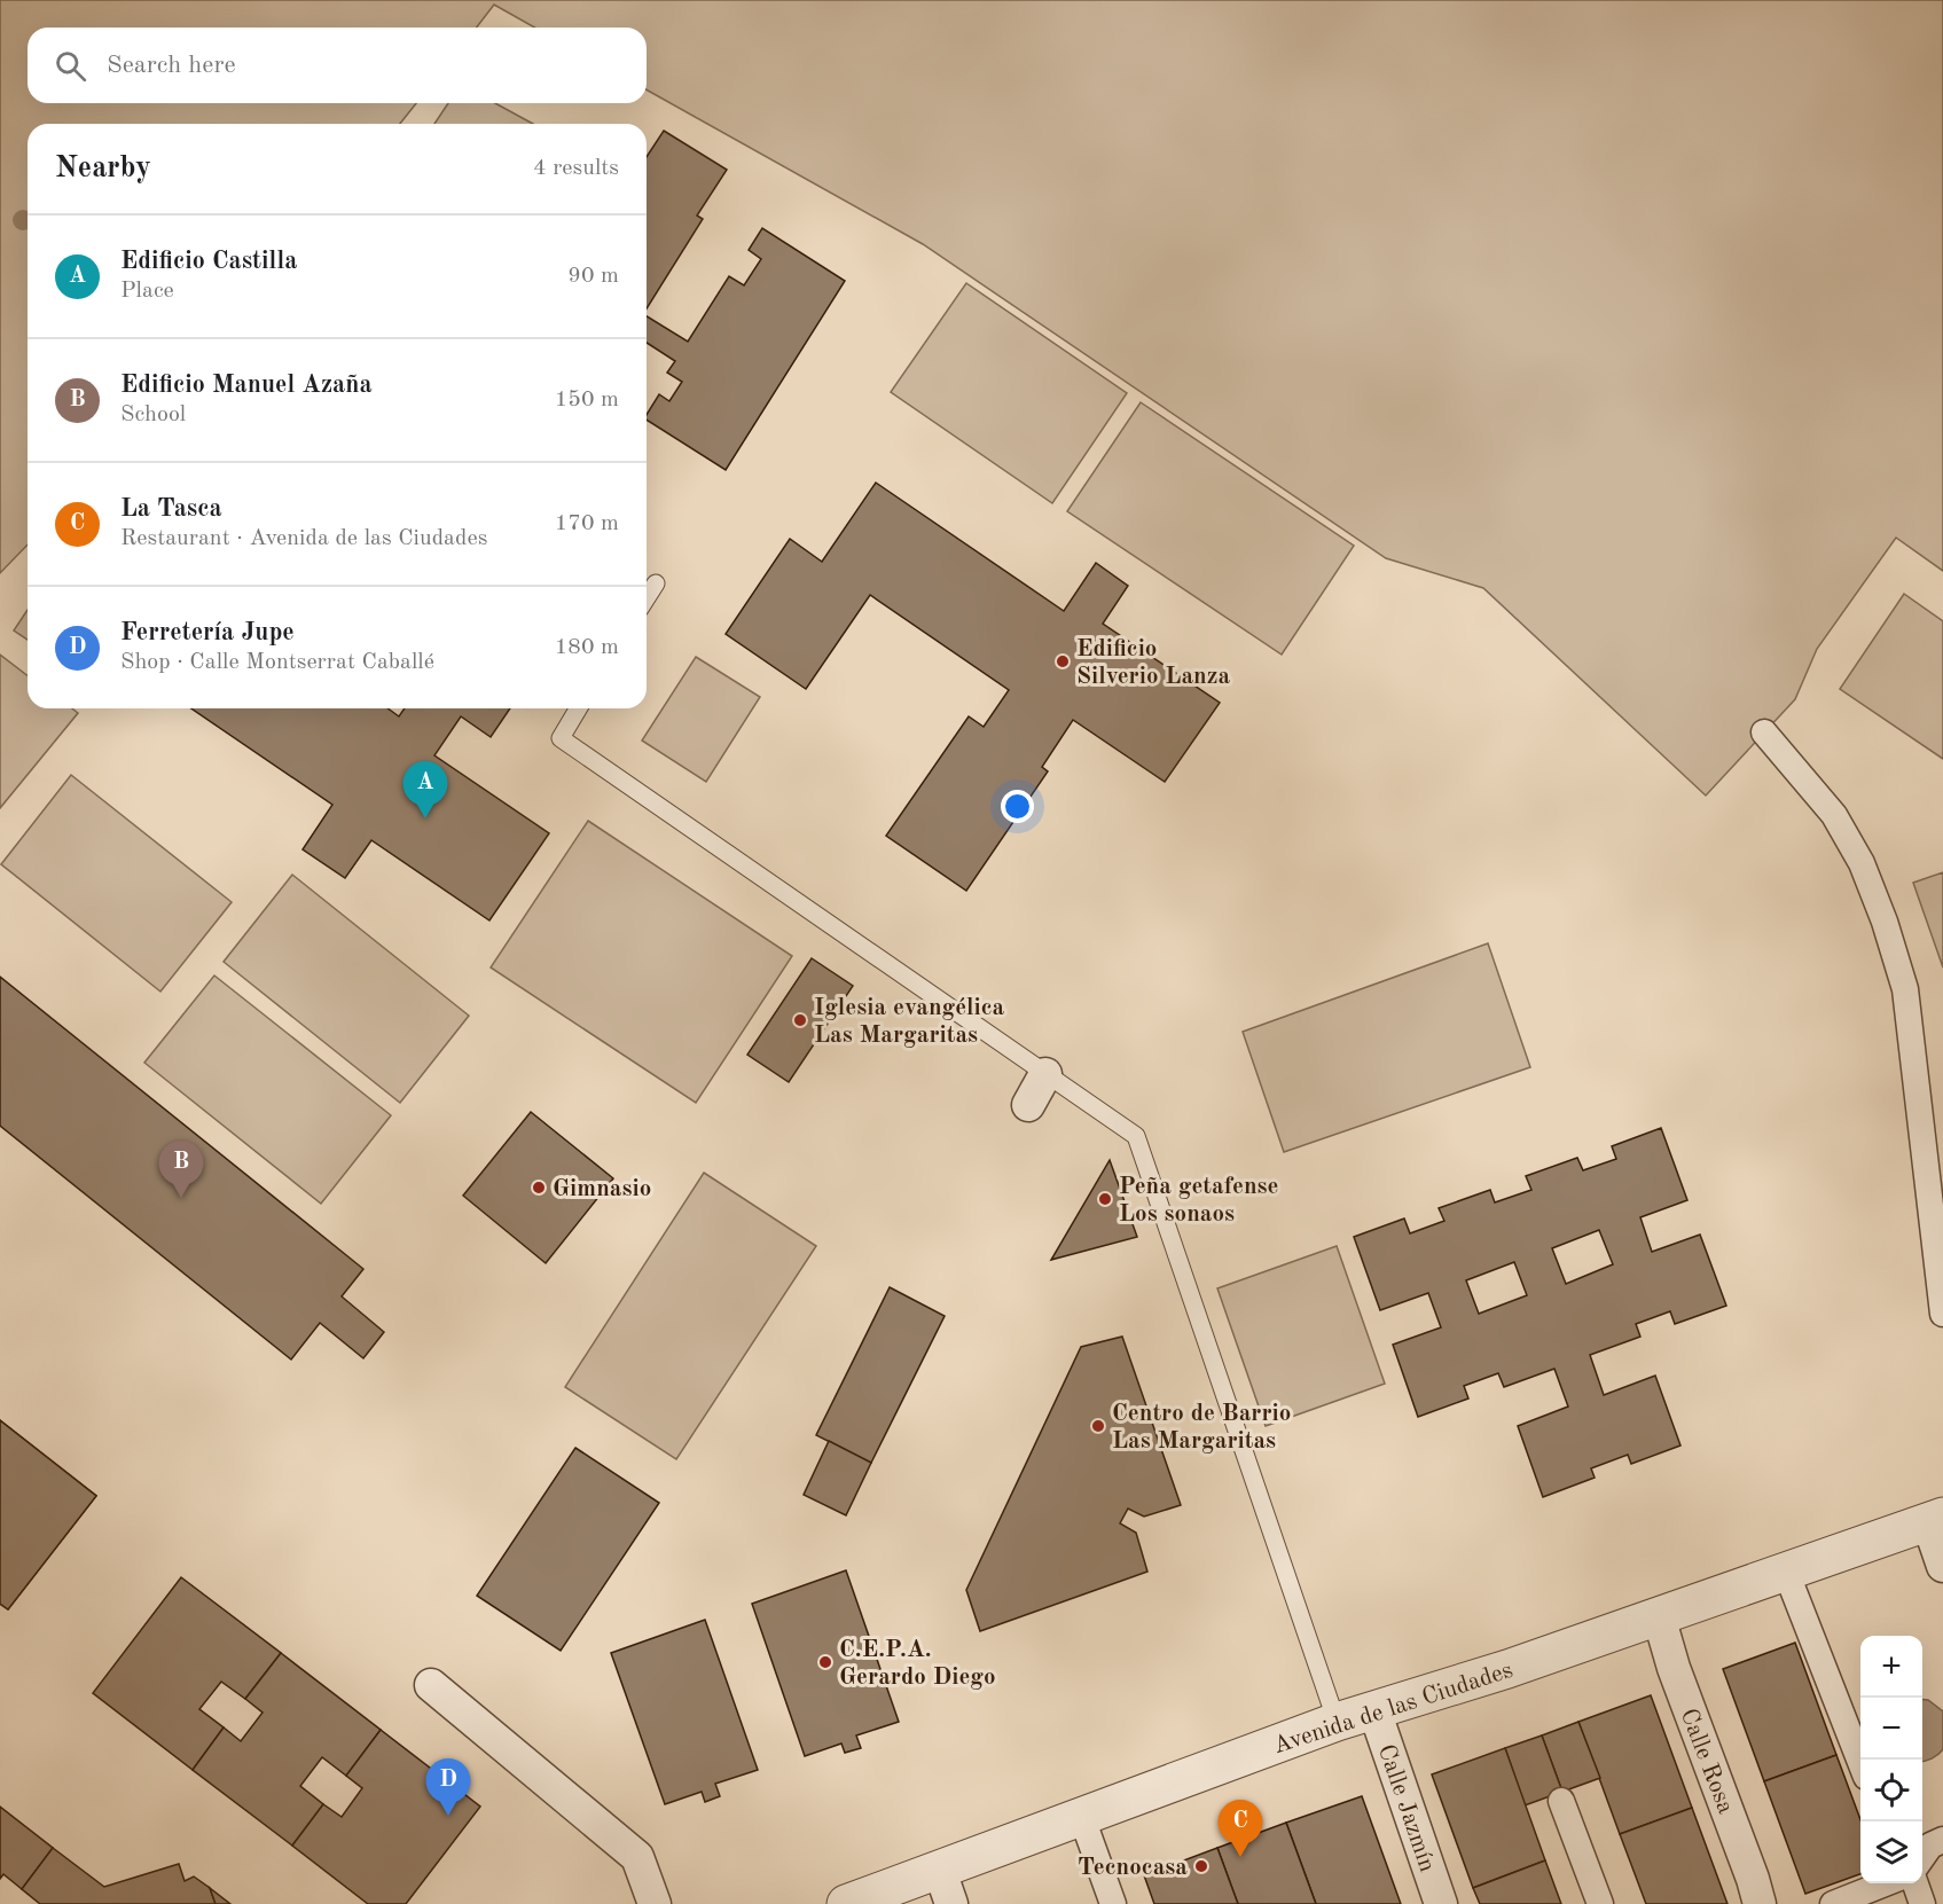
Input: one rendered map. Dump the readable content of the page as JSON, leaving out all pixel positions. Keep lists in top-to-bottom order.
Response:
{
  "streets": {
    "street": ["Avenida de las Ciudades", "Calle Rosa", "Calle Jazmín"]
  },
  "crossings": [
    ["Avenida de las Ciudades", "Calle Rosa"],
    ["Avenida de las Ciudades", "Calle Jazmín"]
  ],
  "places": [
    "Edificio Silverio Lanza",
    "Iglesia evangélica Las Margaritas",
    "Gimnasio",
    "Peña getafense Los sonaos",
    "Centro de Barrio Las Margaritas",
    "C.E.P.A. Gerardo Diego",
    "Tecnocasa"
  ],
  "page": {
    "search": "Search here",
    "heading": ["Nearby", "4 results"],
    "list": [
      {
        "mark": "A",
        "name": "Edificio Castilla",
        "note": "Place",
        "value": "90 m"
      },
      {
        "mark": "B",
        "name": "Edificio Manuel Azaña",
        "note": "School",
        "value": "150 m"
      },
      {
        "mark": "C",
        "name": "La Tasca",
        "note": "Restaurant · Avenida de las Ciudades",
        "value": "170 m"
      },
      {
        "mark": "D",
        "name": "Ferretería Jupe",
        "note": "Shop · Calle Montserrat Caballé",
        "value": "180 m"
      }
    ],
    "pins": [
      "A",
      "B",
      "D",
      "C"
    ],
    "map_buttons": ["+", "−"]
  }
}
